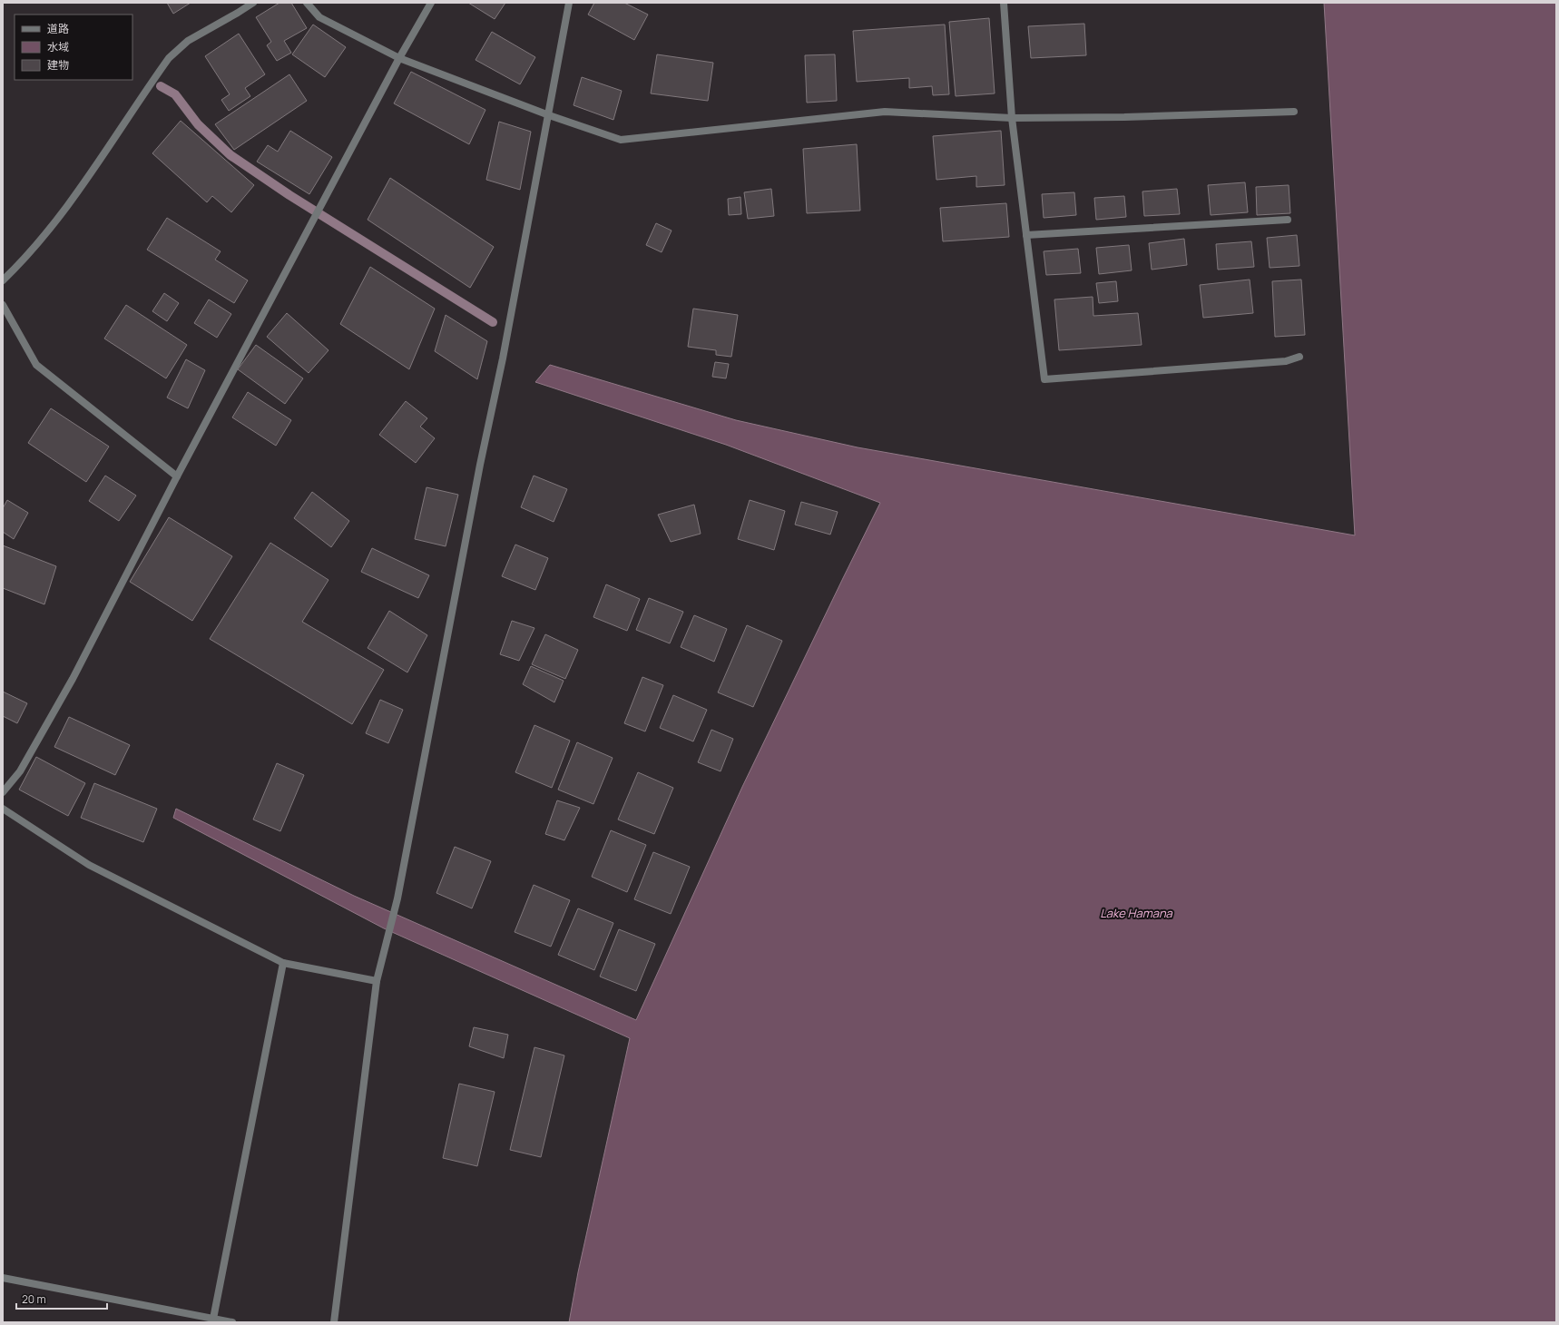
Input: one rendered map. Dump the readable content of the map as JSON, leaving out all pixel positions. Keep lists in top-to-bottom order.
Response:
{
  "water": ["Lake Hamana"],
  "legend": ["道路", "水域", "建物"],
  "scale_bar": "20 m"
}
